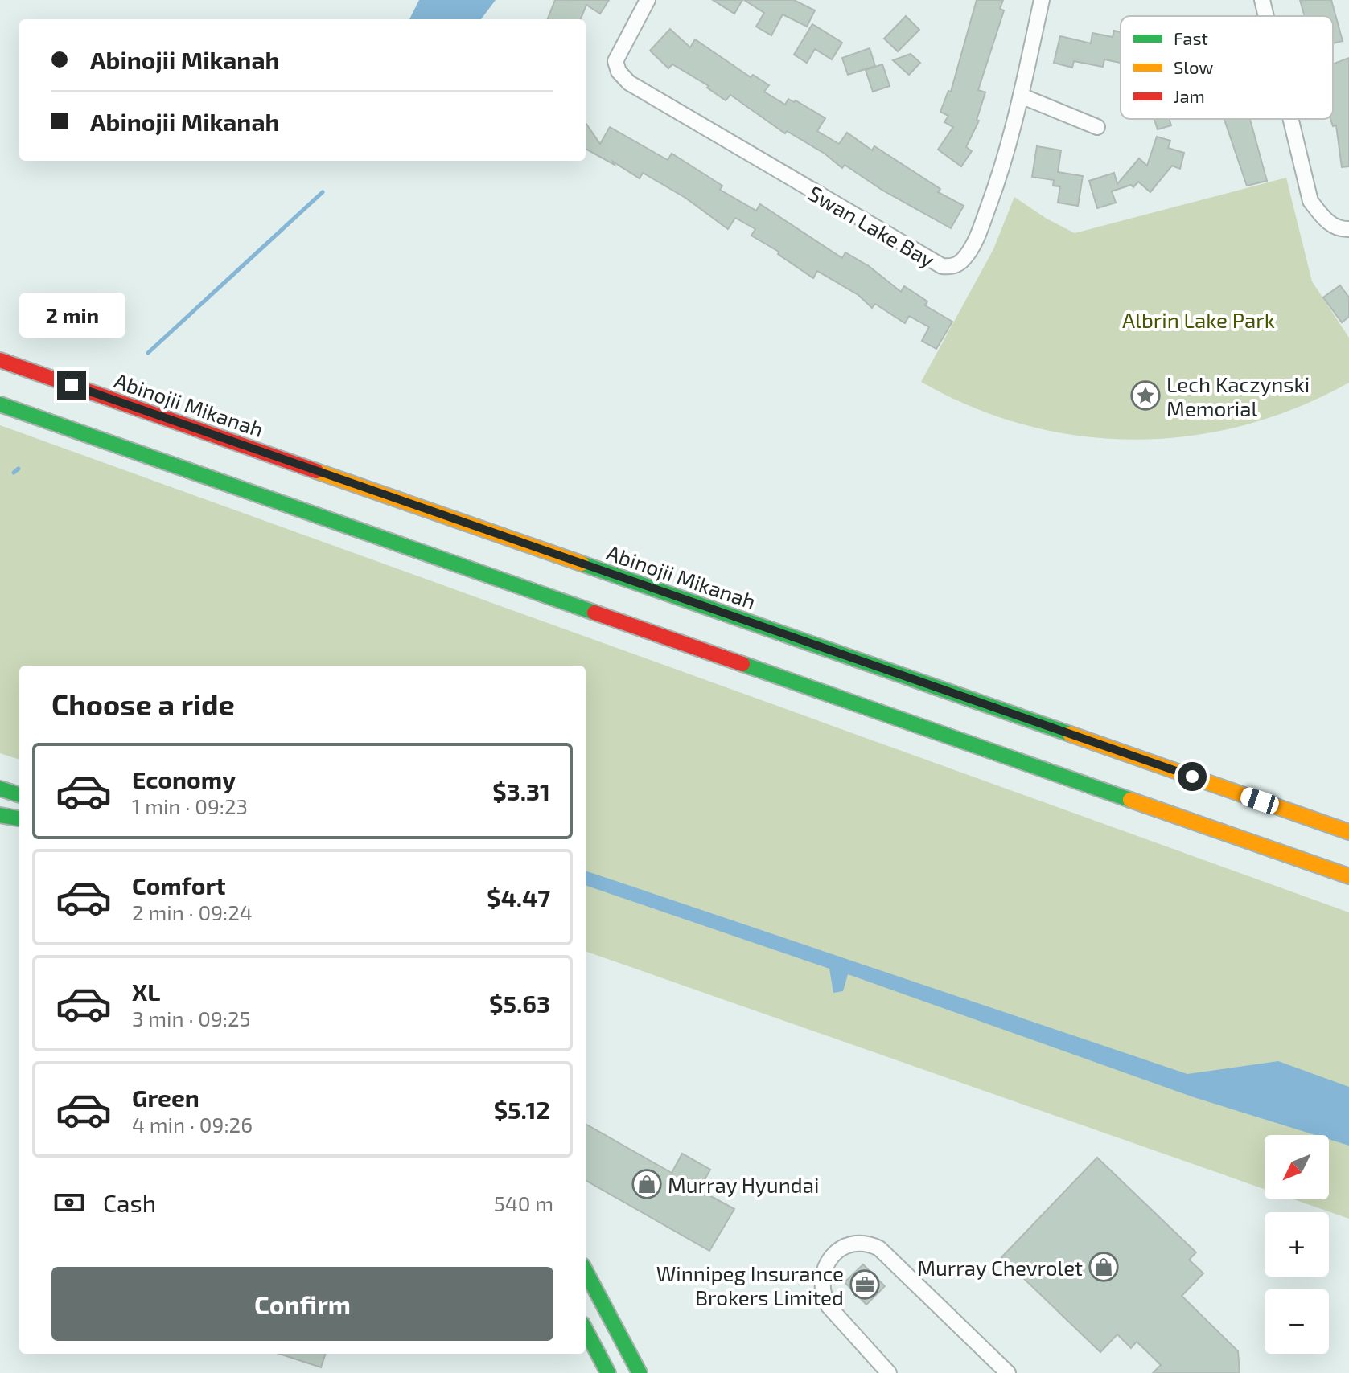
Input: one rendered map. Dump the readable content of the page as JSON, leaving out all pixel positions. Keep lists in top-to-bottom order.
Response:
{
  "streets": {
    "main road": ["Abinojii Mikanah"],
    "street": ["Swan Lake Bay"]
  },
  "parks": ["Albrin Lake Park"],
  "places": {
    "place": ["Lech Kaczynski Memorial"],
    "shop": ["Murray Hyundai", "Murray Chevrolet"],
    "office": ["Winnipeg Insurance Brokers Limited"]
  },
  "legend": ["Fast", "Slow", "Jam"],
  "north": "bottom left",
  "page": {
    "banner": ["Abinojii Mikanah", "Abinojii Mikanah"],
    "bubble": "2 min",
    "heading": "Choose a ride",
    "list": [
      {
        "name": "Economy",
        "note": "1 min · 09:23",
        "value": "$3.31"
      },
      {
        "name": "Comfort",
        "note": "2 min · 09:24",
        "value": "$4.47"
      },
      {
        "name": "XL",
        "note": "3 min · 09:25",
        "value": "$5.63"
      },
      {
        "name": "Green",
        "note": "4 min · 09:26",
        "value": "$5.12"
      }
    ],
    "map_buttons": ["+", "−"],
    "pay": ["Cash", "540 m"],
    "buttons": "Confirm"
  }
}
